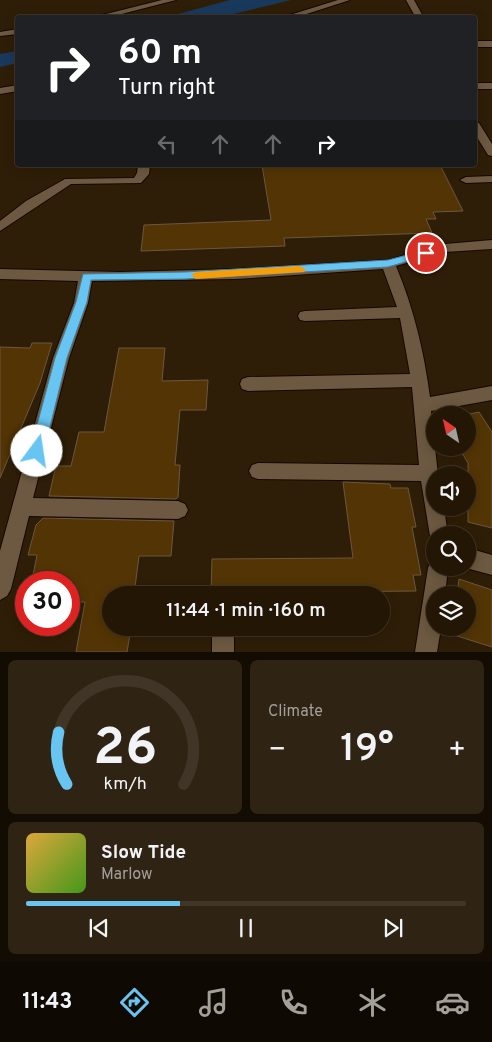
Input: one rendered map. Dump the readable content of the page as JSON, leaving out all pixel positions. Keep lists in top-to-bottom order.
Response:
{
  "north": "top left",
  "page": {
    "turn": ["60 m", "Turn right"],
    "limit": "30",
    "trip": "11:44 · 1 min · 160 m",
    "tile": "Climate",
    "heat": ["−", "19°", "+"],
    "song": ["Slow Tide", "Marlow"],
    "tabs": "11:43",
    "gauge": ["26", "km/h"]
  }
}
